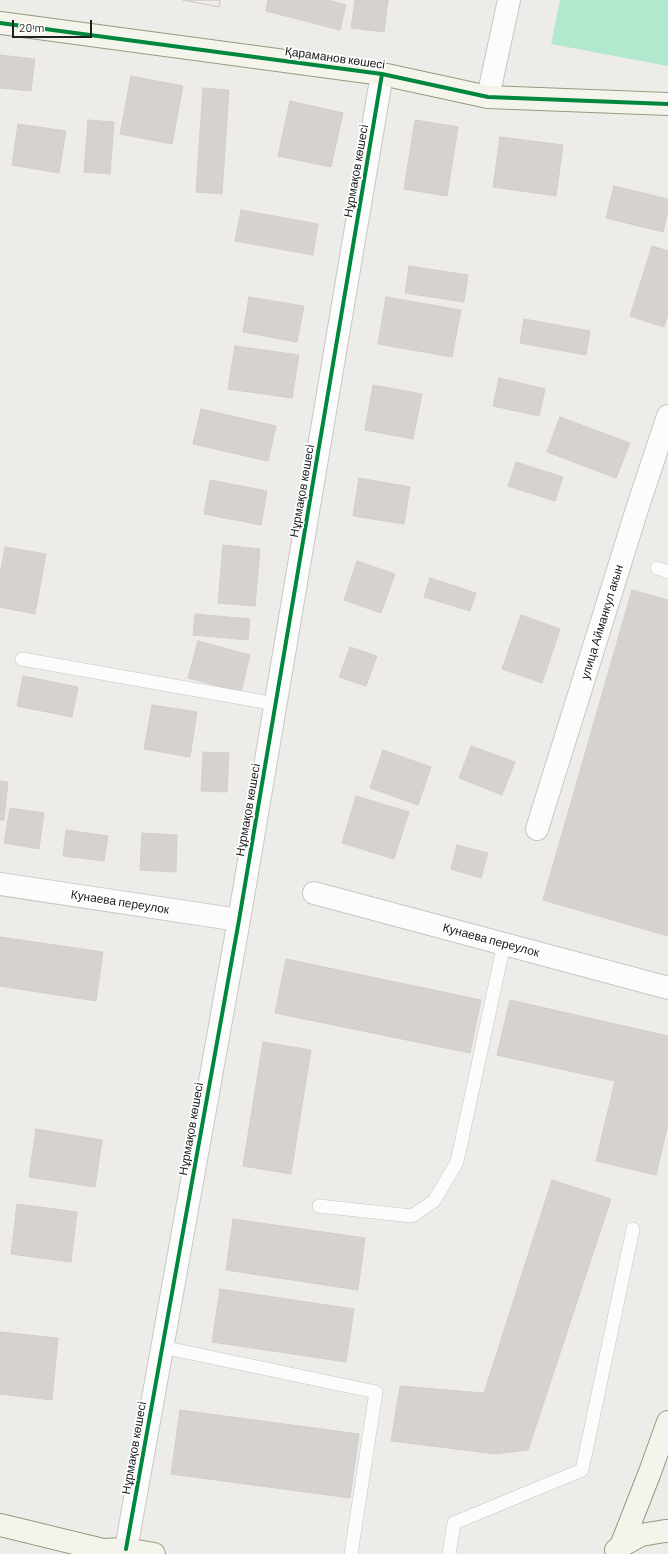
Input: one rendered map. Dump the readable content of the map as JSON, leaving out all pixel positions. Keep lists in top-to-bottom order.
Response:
{
  "streets": {
    "street": [
      "Қараманов көшесі",
      "Нұрмақов көшесі",
      "улица Айманкул акын",
      "Кунаева переулок"
    ]
  },
  "crossings": [
    ["Қараманов көшесі", "Нұрмақов көшесі"],
    ["Нұрмақов көшесі", "Кунаева переулок"]
  ],
  "scale_bar": "20 m"
}
